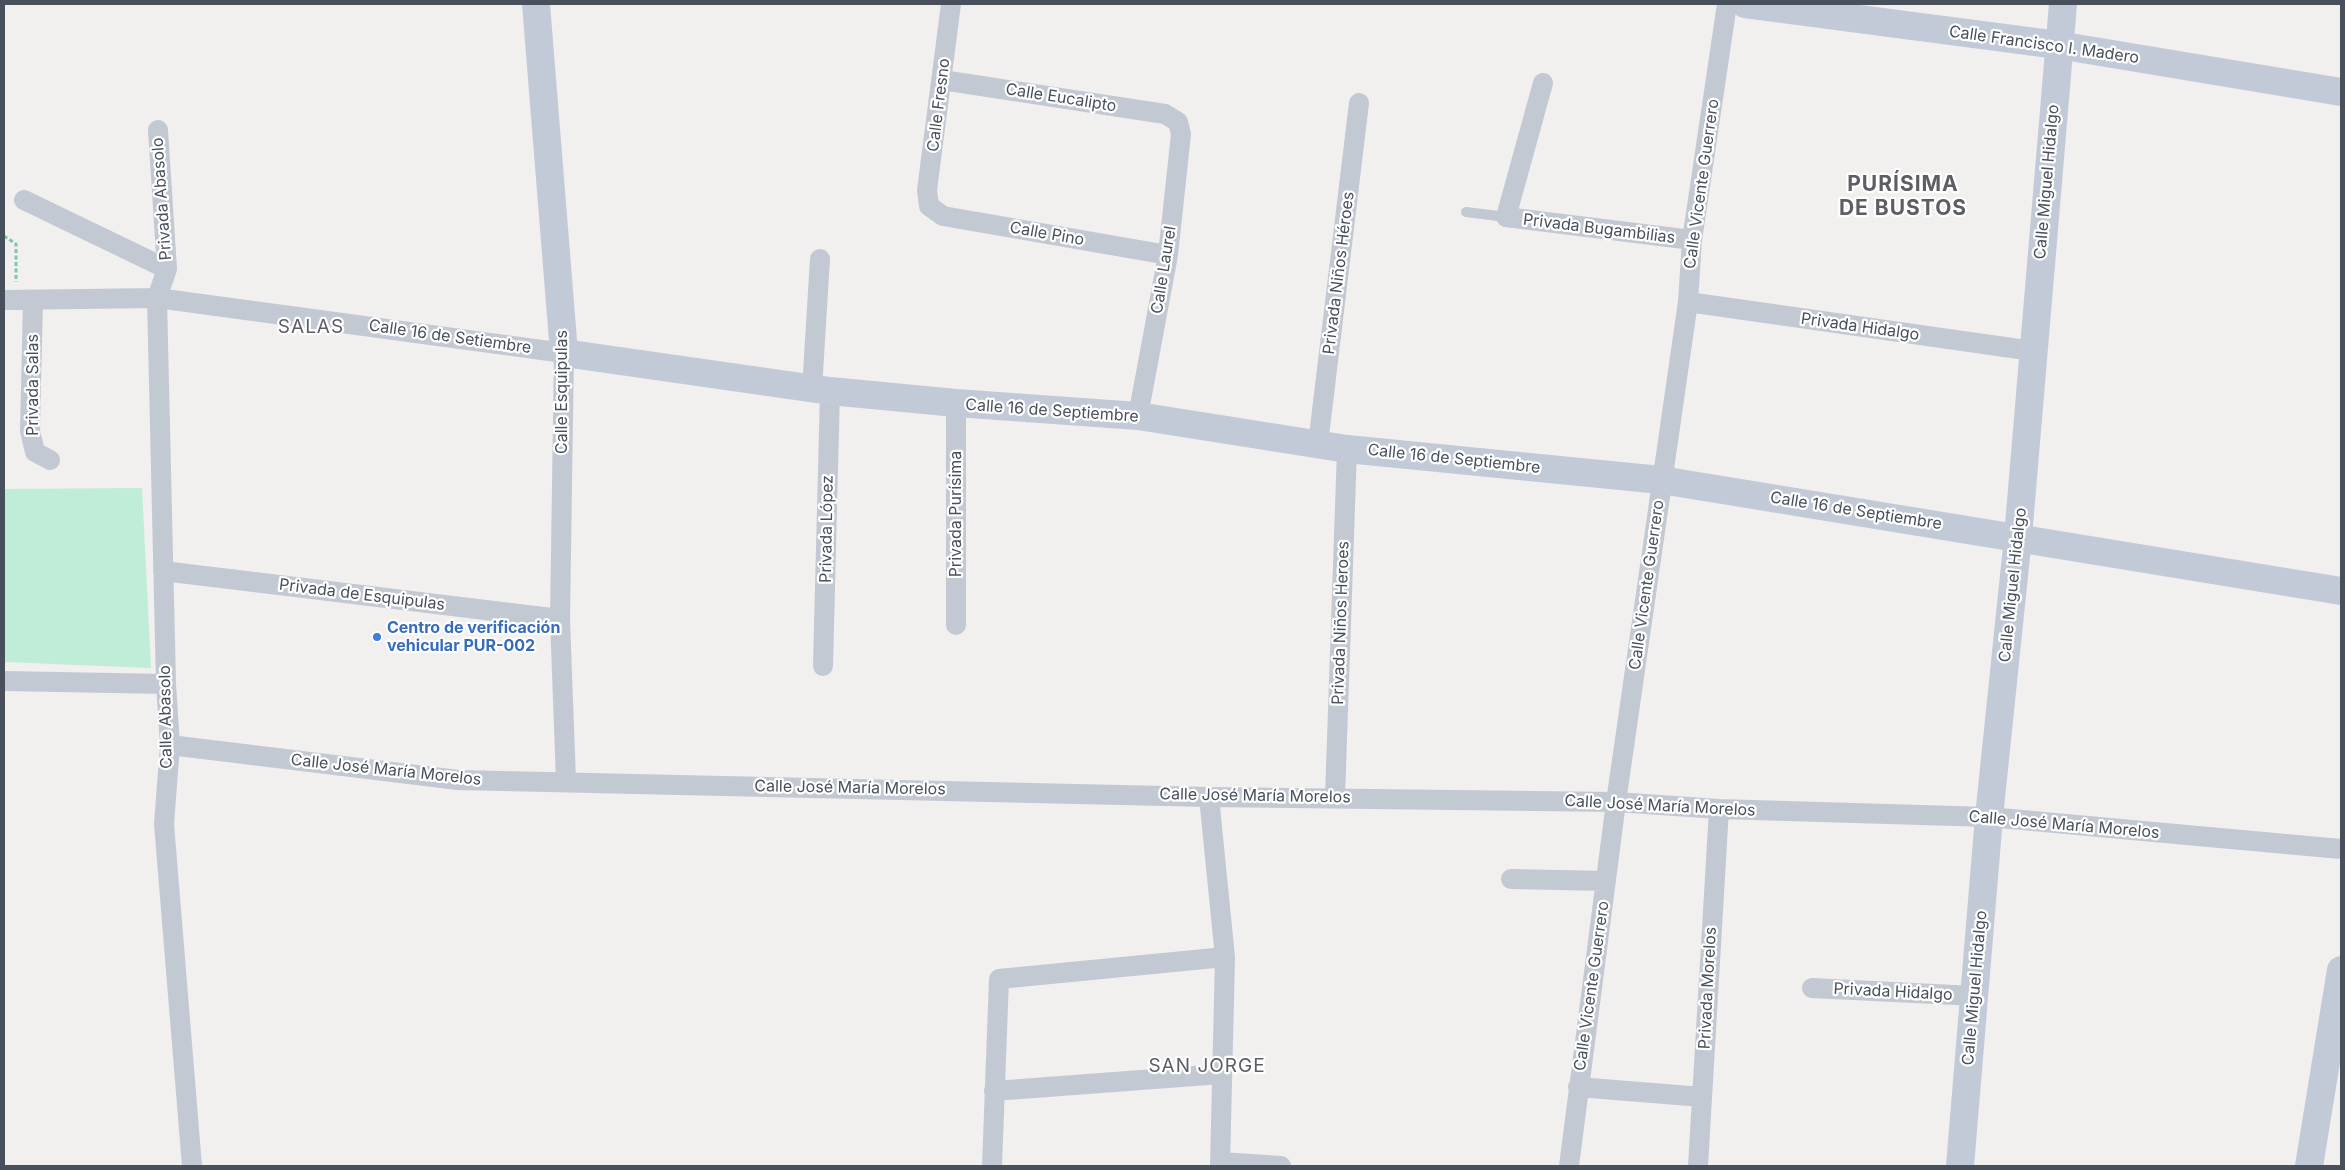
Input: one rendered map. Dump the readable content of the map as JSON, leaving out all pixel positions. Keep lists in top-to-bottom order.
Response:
{
  "streets": {
    "street": [
      "Calle Francisco I. Madero",
      "Calle Eucalipto",
      "Calle Fresno",
      "Calle Miguel Hidalgo",
      "Calle Vicente Guerrero",
      "Privada Abasolo",
      "Privada Bugambilias",
      "Calle Pino",
      "Calle Laurel",
      "Privada Niños Héroes",
      "Privada Hidalgo",
      "Calle 16 de Setiembre",
      "Privada Salas",
      "Calle Esquipulas",
      "Calle 16 de Septiembre",
      "Privada Purísima",
      "Privada López",
      "Privada de Esquipulas",
      "Privada Niños Heroes",
      "Calle Abasolo",
      "Calle José María Morelos",
      "Privada Morelos"
    ]
  },
  "crossings": [
    ["Calle Francisco I. Madero", "Calle Miguel Hidalgo"],
    ["Calle Eucalipto", "Calle Fresno"],
    ["Calle Eucalipto", "Calle Laurel"],
    ["Calle Fresno", "Calle Pino"],
    ["Calle Miguel Hidalgo", "Privada Hidalgo"],
    ["Calle Miguel Hidalgo", "Calle 16 de Septiembre"],
    ["Calle Miguel Hidalgo", "Calle José María Morelos"],
    ["Calle Vicente Guerrero", "Privada Bugambilias"],
    ["Calle Vicente Guerrero", "Privada Hidalgo"],
    ["Calle Vicente Guerrero", "Calle 16 de Septiembre"],
    ["Calle Vicente Guerrero", "Calle José María Morelos"],
    ["Privada Abasolo", "Calle 16 de Setiembre"],
    ["Privada Abasolo", "Calle Abasolo"],
    ["Calle Pino", "Calle Laurel"],
    ["Calle Laurel", "Calle 16 de Septiembre"],
    ["Privada Niños Héroes", "Calle 16 de Septiembre"],
    ["Calle 16 de Setiembre", "Calle Esquipulas"],
    ["Calle 16 de Setiembre", "Calle 16 de Septiembre"],
    ["Calle 16 de Setiembre", "Calle Abasolo"],
    ["Calle Esquipulas", "Calle 16 de Septiembre"],
    ["Calle Esquipulas", "Privada de Esquipulas"],
    ["Calle Esquipulas", "Calle José María Morelos"],
    ["Calle 16 de Septiembre", "Privada Purísima"],
    ["Calle 16 de Septiembre", "Privada López"],
    ["Calle 16 de Septiembre", "Privada Niños Heroes"],
    ["Privada de Esquipulas", "Calle Abasolo"],
    ["Privada Niños Heroes", "Calle José María Morelos"],
    ["Calle Abasolo", "Calle José María Morelos"],
    ["Calle José María Morelos", "Privada Morelos"]
  ],
  "districts": ["PURÍSIMA DE BUSTOS", "SALAS", "SAN JORGE"],
  "places": ["Centro de verificación vehicular PUR-002"]
}
